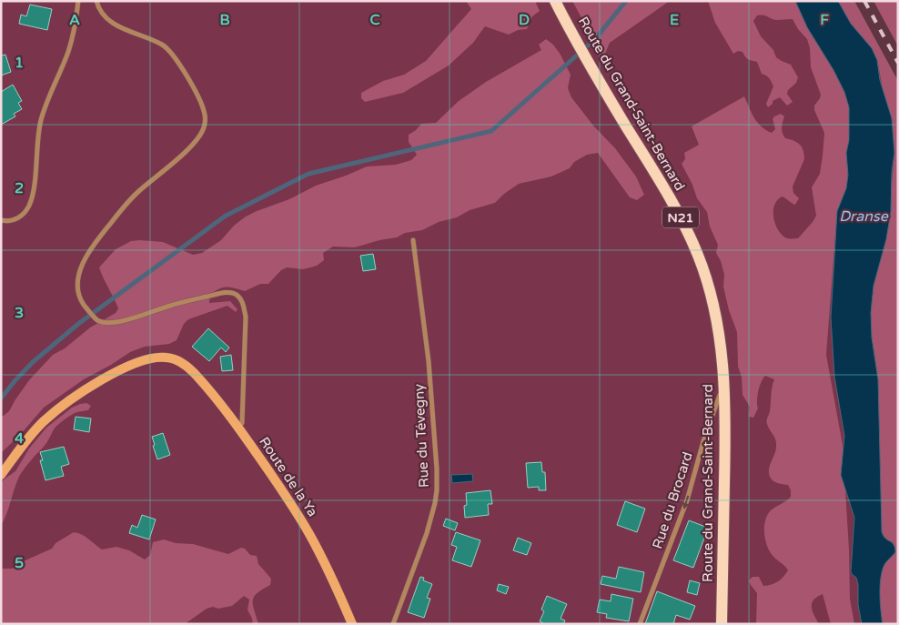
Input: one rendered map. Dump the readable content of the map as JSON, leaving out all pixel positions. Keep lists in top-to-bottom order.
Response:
{
  "streets": {
    "main road": ["Route du Grand-Saint-Bernard", "N21"],
    "street": ["Rue du Tévegny", "Route de la Ya", "Rue du Brocard"]
  },
  "crossings": [
    ["Route du Grand-Saint-Bernard", "Rue du Brocard"]
  ],
  "one_way": ["Rue du Brocard"],
  "water": ["Dranse"],
  "grid": {
    "columns": [
      "A",
      "B",
      "C",
      "D",
      "E",
      "F"
    ],
    "rows": [
      "1",
      "2",
      "3",
      "4",
      "5"
    ]
  }
}
